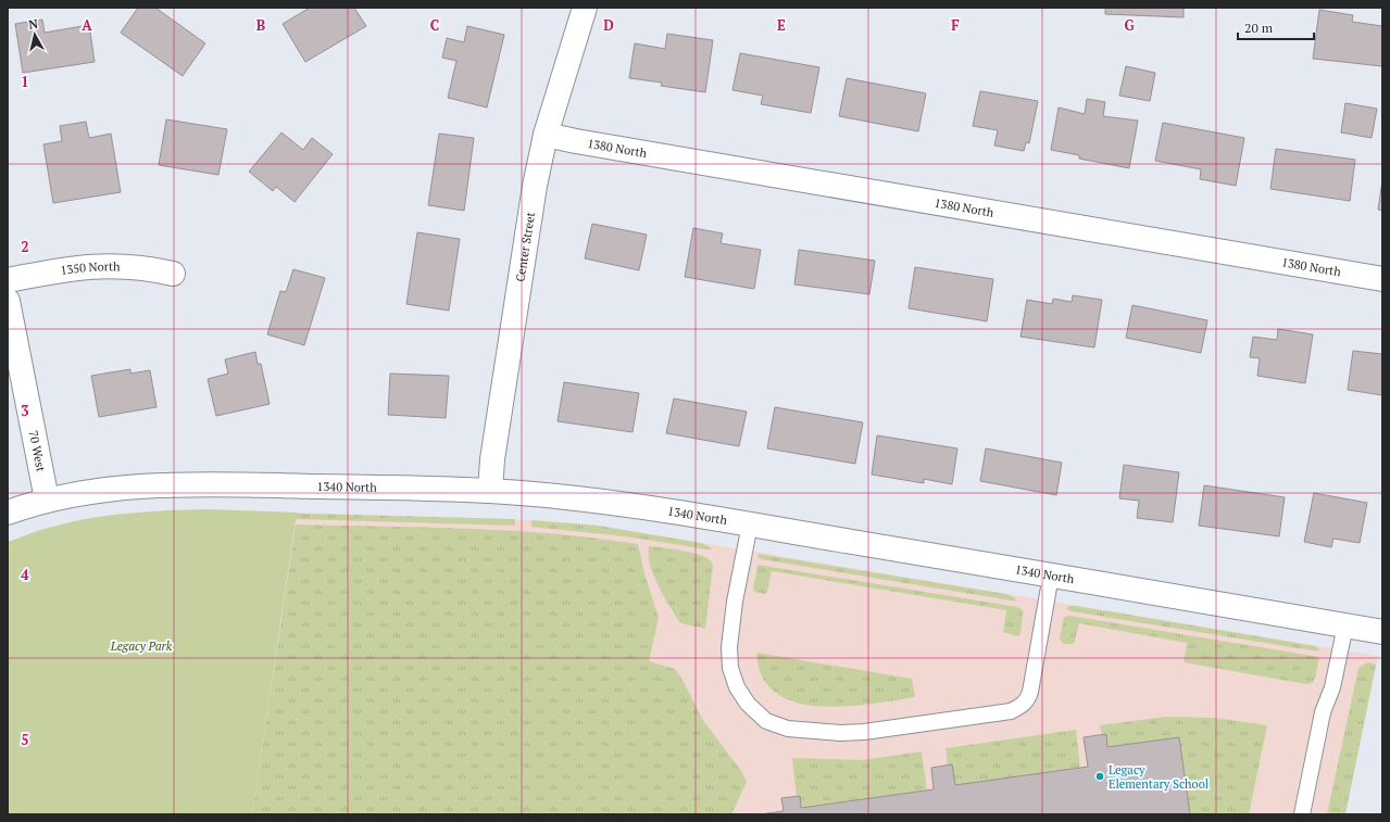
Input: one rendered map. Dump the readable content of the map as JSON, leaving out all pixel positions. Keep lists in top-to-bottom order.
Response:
{
  "streets": {
    "street": [
      "1380 North",
      "Center Street",
      "1350 North",
      "70 West",
      "1340 North"
    ]
  },
  "crossings": [
    ["1380 North", "Center Street"],
    ["Center Street", "1340 North"],
    ["70 West", "1340 North"]
  ],
  "parks": ["Legacy Park"],
  "places": ["Legacy Elementary School"],
  "scale_bar": "20 m",
  "north": "top",
  "grid": {
    "columns": [
      "A",
      "B",
      "C",
      "D",
      "E",
      "F",
      "G"
    ],
    "rows": [
      "1",
      "2",
      "3",
      "4",
      "5"
    ]
  }
}
